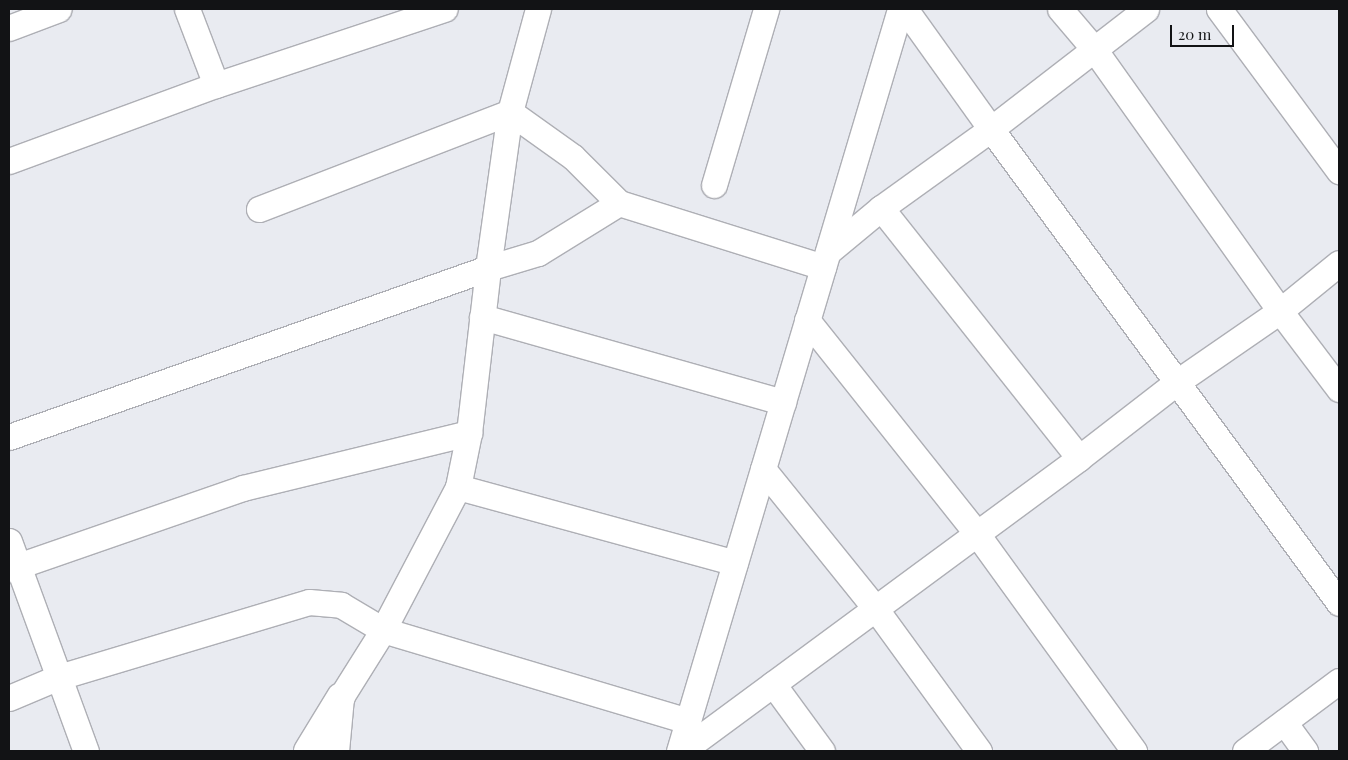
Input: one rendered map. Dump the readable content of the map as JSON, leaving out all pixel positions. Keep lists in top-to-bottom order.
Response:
{
  "scale_bar": "20 m"
}
